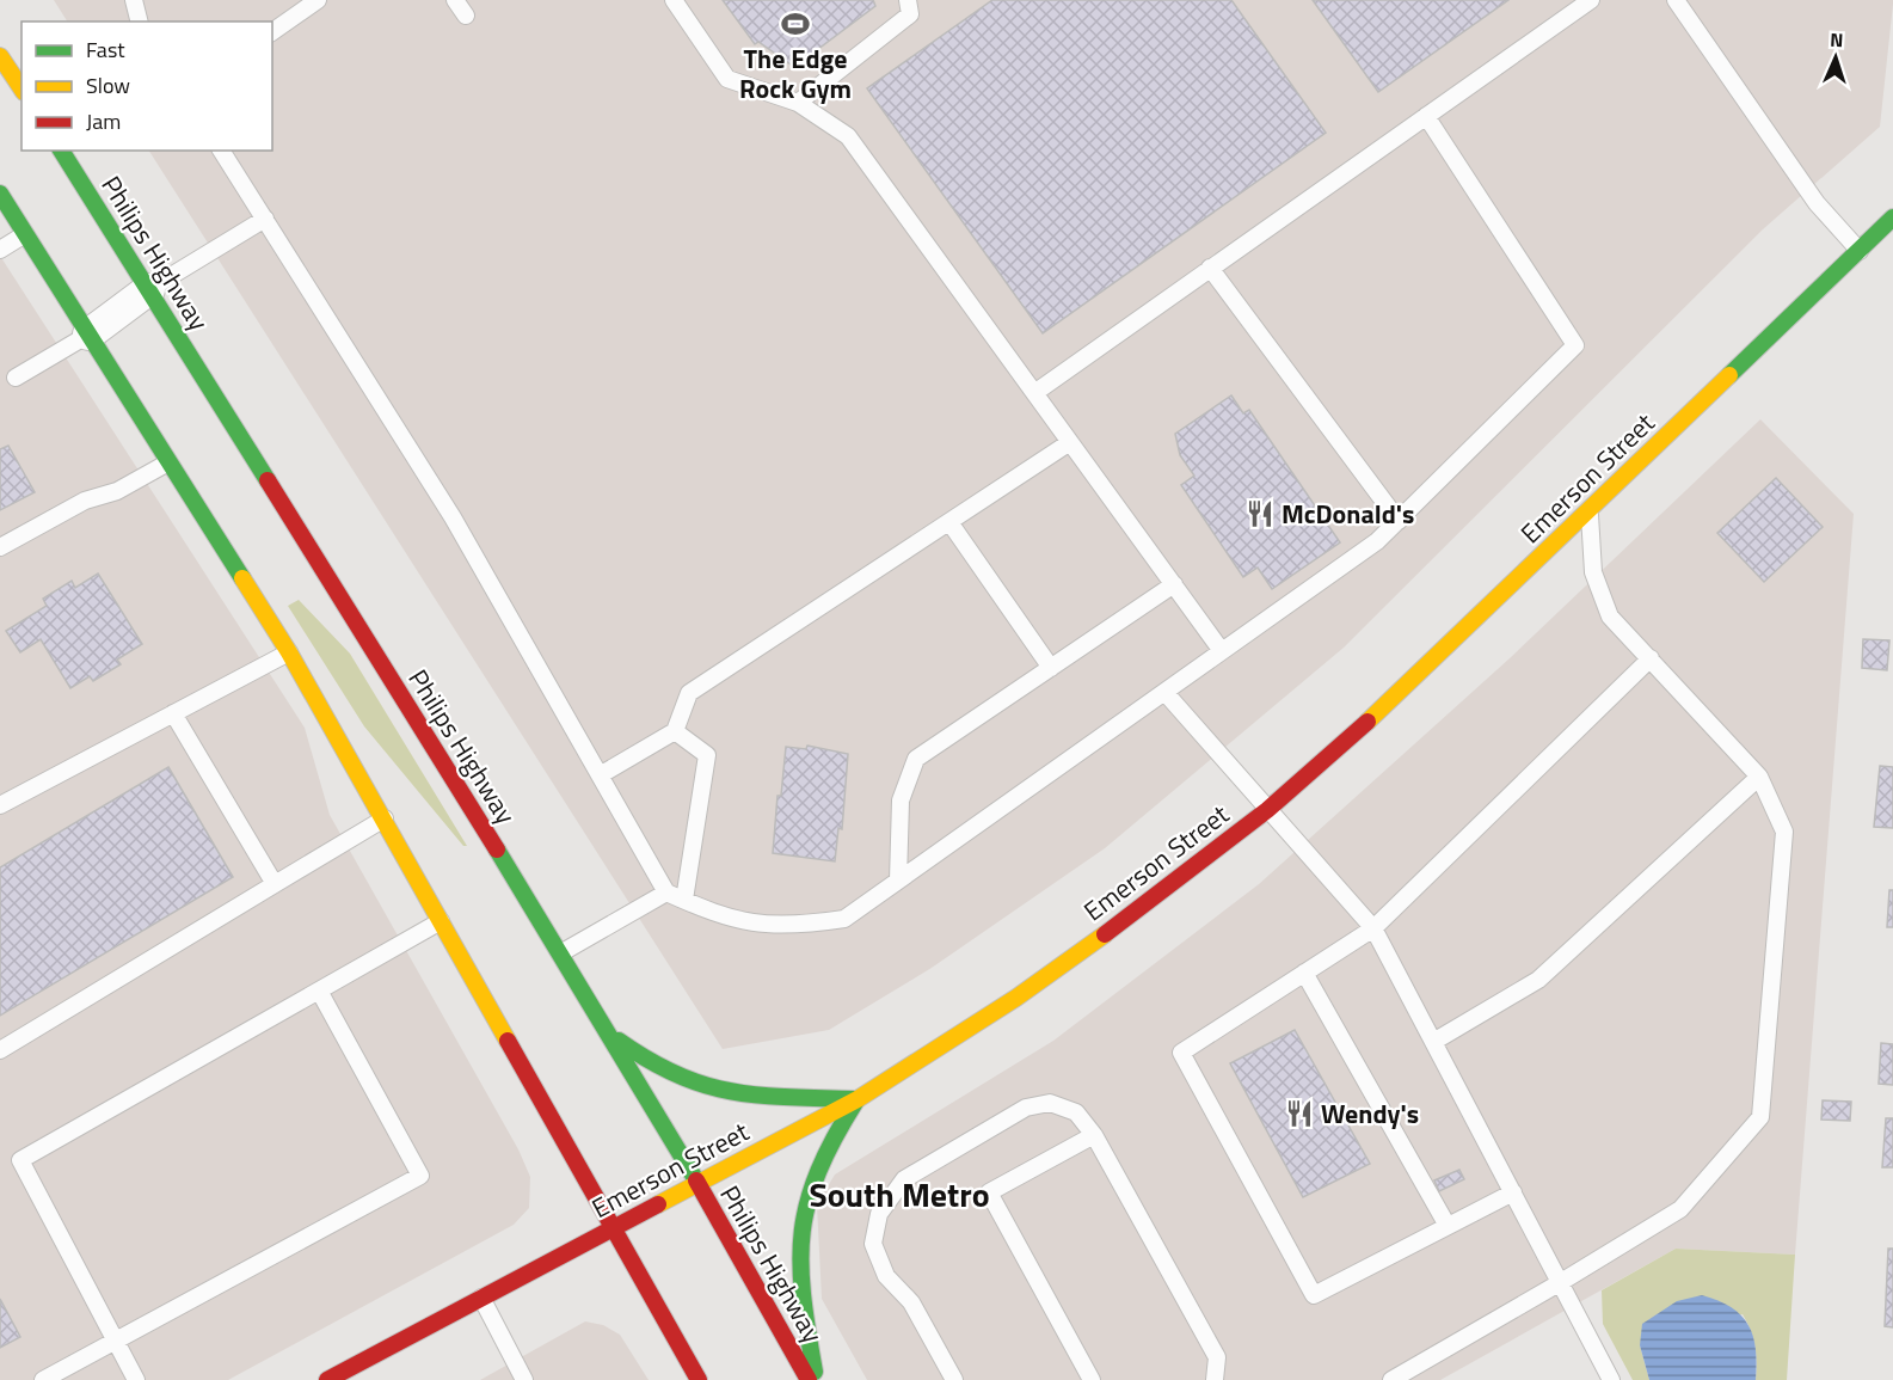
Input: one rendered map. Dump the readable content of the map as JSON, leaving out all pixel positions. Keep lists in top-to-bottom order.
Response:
{
  "streets": {
    "main road": ["Philips Highway", "Emerson Street"]
  },
  "crossings": [
    ["Philips Highway", "Emerson Street"]
  ],
  "districts": ["South Metro"],
  "places": {
    "sports": ["The Edge Rock Gym"],
    "restaurant": ["McDonald's", "Wendy's"]
  },
  "legend": ["Fast", "Slow", "Jam"],
  "north": "top"
}
